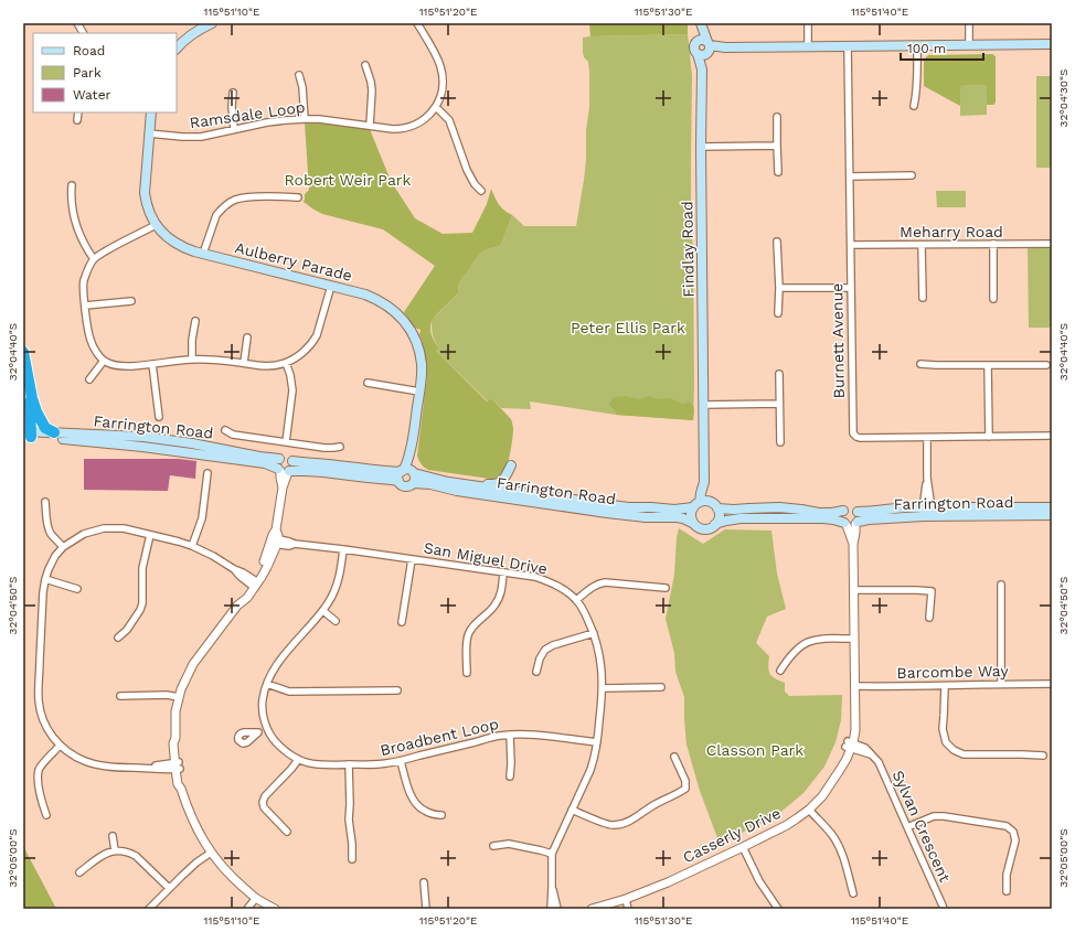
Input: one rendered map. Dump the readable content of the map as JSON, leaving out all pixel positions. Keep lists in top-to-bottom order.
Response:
{
  "streets": {
    "main road": ["Findlay Road", "Aulberry Parade", "Farrington Road"],
    "street": [
      "Ramsdale Loop",
      "Meharry Road",
      "Burnett Avenue",
      "San Miguel Drive",
      "Barcombe Way",
      "Broadbent Loop",
      "Sylvan Crescent",
      "Casserly Drive"
    ]
  },
  "crossings": [
    ["Ramsdale Loop", "Aulberry Parade"],
    ["Meharry Road", "Burnett Avenue"],
    ["Findlay Road", "Farrington Road"],
    ["Aulberry Parade", "Farrington Road"],
    ["Farrington Road", "Casserly Drive"],
    ["San Miguel Drive", "Broadbent Loop"],
    ["Barcombe Way", "Casserly Drive"],
    ["Sylvan Crescent", "Casserly Drive"]
  ],
  "parks": ["Robert Weir Park", "Peter Ellis Park", "Classon Park"],
  "legend": ["Road", "Park", "Water"],
  "scale_bar": "100 m",
  "coordinates": [
    "115°51'10\"E",
    "115°51'20\"E",
    "115°51'30\"E",
    "115°51'40\"E",
    "32°04'30\"S",
    "32°04'40\"S",
    "32°04'50\"S",
    "32°05'00\"S"
  ]
}
